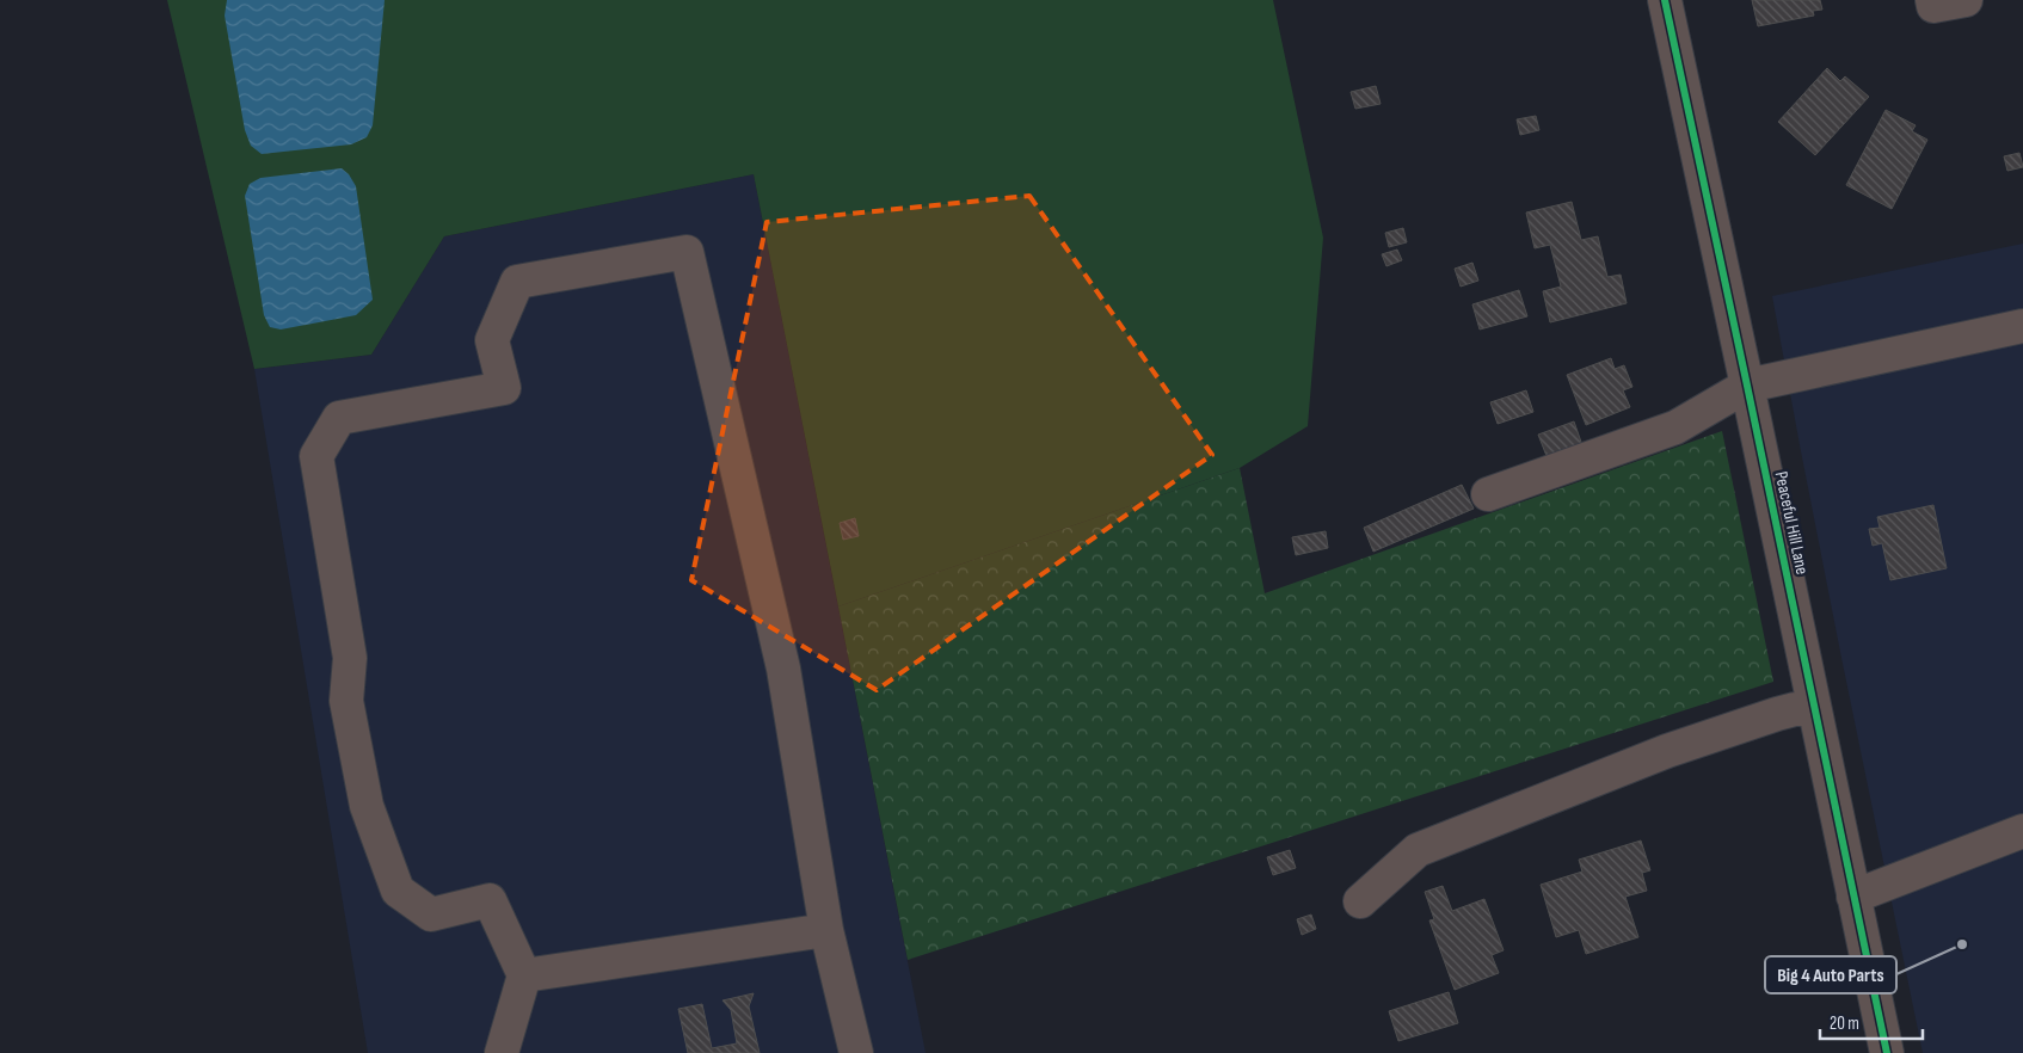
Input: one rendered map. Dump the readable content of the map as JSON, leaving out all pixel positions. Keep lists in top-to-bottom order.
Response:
{
  "streets": {
    "street": ["Peaceful Hill Lane"]
  },
  "places": ["Big 4 Auto Parts"],
  "scale_bar": "20 m"
}
